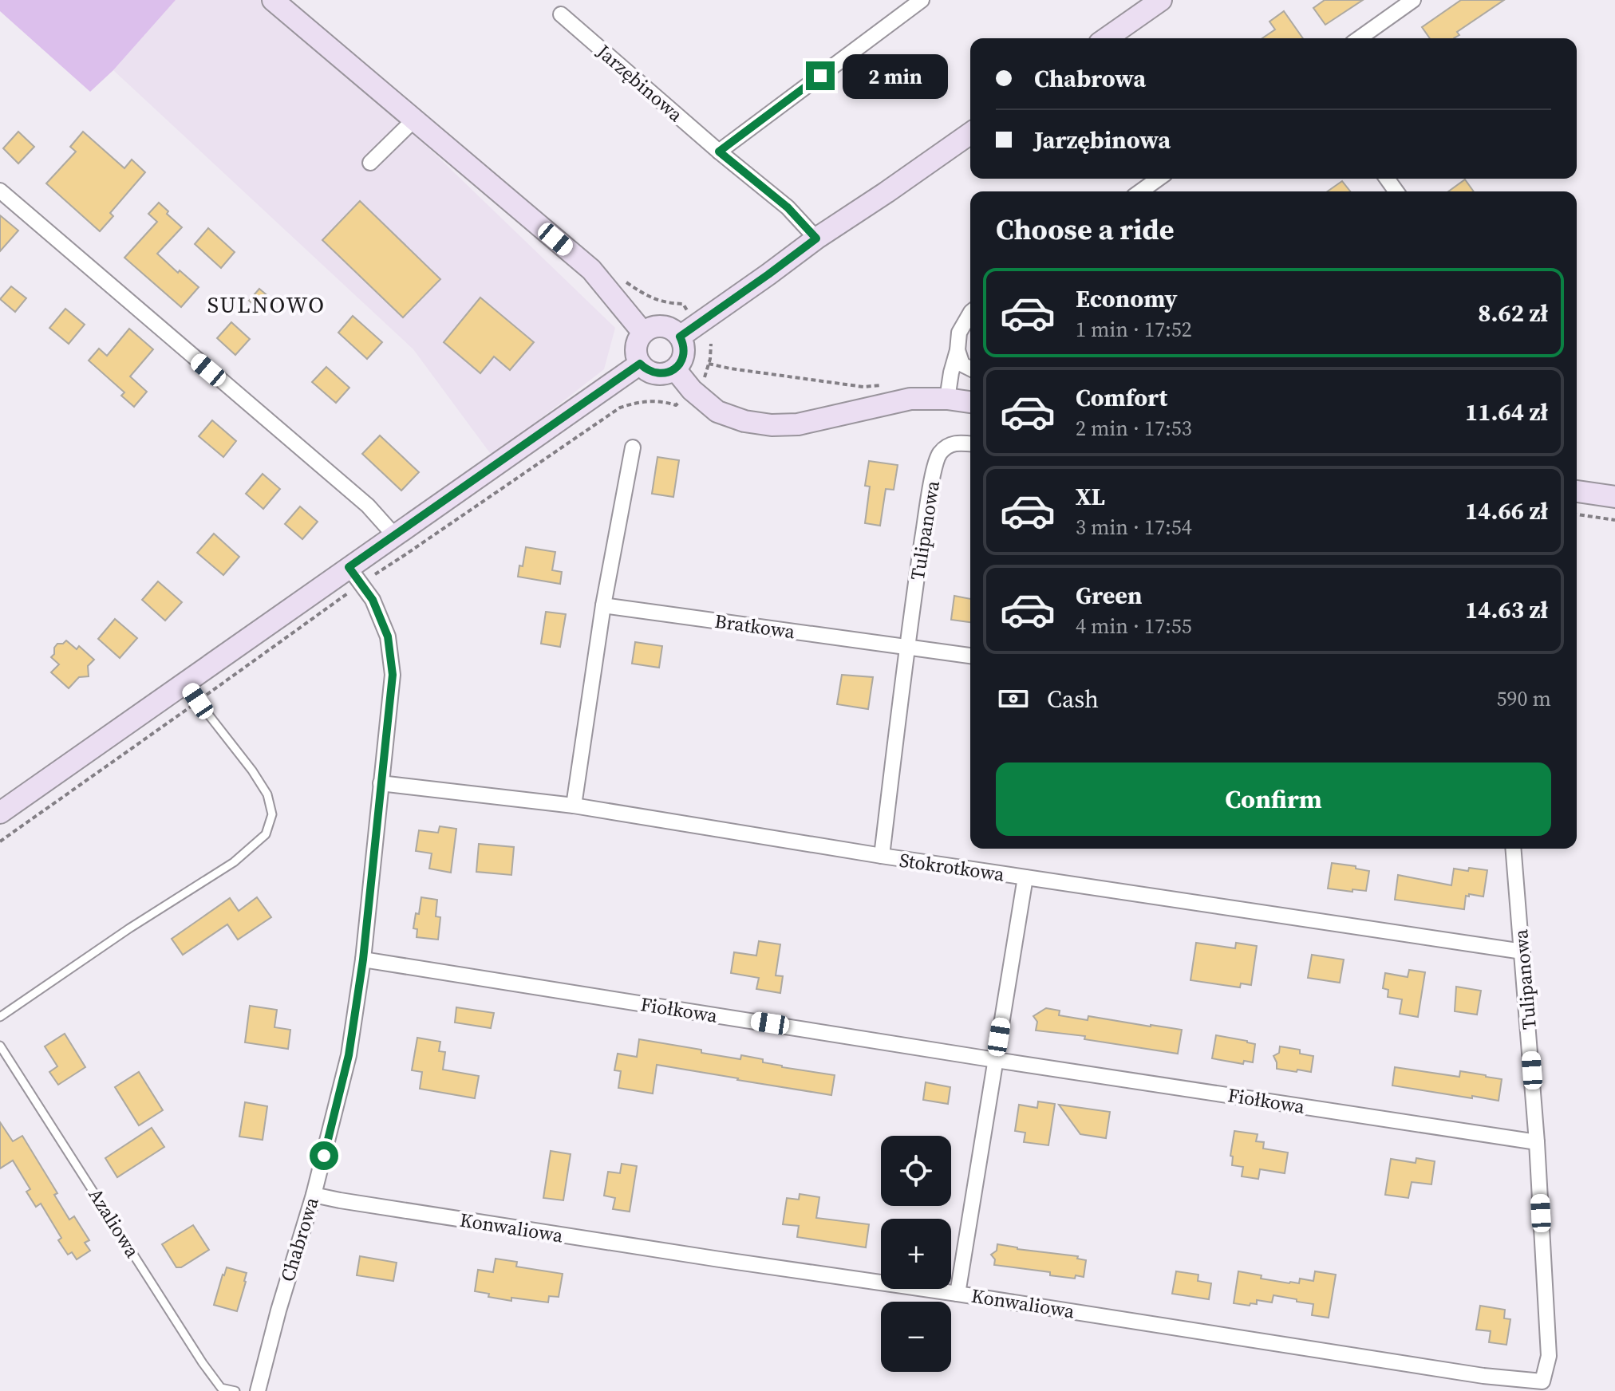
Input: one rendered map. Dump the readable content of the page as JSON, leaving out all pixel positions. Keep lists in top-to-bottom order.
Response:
{
  "streets": {
    "street": [
      "Jarzębinowa",
      "Tulipanowa",
      "Bratkowa",
      "Stokrotkowa",
      "Fiołkowa",
      "Konwaliowa",
      "Chabrowa"
    ],
    "lane": ["Azaliowa"]
  },
  "crossings": [
    ["Tulipanowa", "Bratkowa"],
    ["Tulipanowa", "Stokrotkowa"],
    ["Tulipanowa", "Fiołkowa"],
    ["Tulipanowa", "Konwaliowa"],
    ["Stokrotkowa", "Chabrowa"],
    ["Fiołkowa", "Chabrowa"],
    ["Konwaliowa", "Chabrowa"]
  ],
  "districts": ["SULNOWO"],
  "page": {
    "banner": ["Chabrowa", "Jarzębinowa"],
    "bubble": "2 min",
    "heading": "Choose a ride",
    "list": [
      {
        "name": "Economy",
        "note": "1 min · 17:52",
        "value": "8.62 zł"
      },
      {
        "name": "Comfort",
        "note": "2 min · 17:53",
        "value": "11.64 zł"
      },
      {
        "name": "XL",
        "note": "3 min · 17:54",
        "value": "14.66 zł"
      },
      {
        "name": "Green",
        "note": "4 min · 17:55",
        "value": "14.63 zł"
      }
    ],
    "pay": ["Cash", "590 m"],
    "buttons": "Confirm",
    "map_buttons": ["+", "−"]
  }
}
